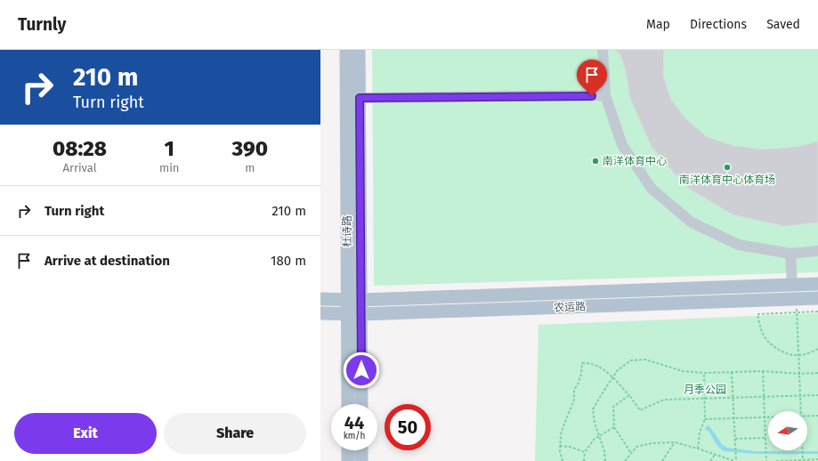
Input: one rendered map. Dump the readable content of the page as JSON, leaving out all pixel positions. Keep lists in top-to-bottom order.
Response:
{
  "streets": {
    "main road": ["杜诗路", "农运路"]
  },
  "crossings": [
    ["杜诗路", "农运路"]
  ],
  "parks": ["月季公园"],
  "places": ["南洋体育中心", "南洋体育中心体育场"],
  "north": "left",
  "page": {
    "header": "Turnly",
    "nav": ["Map", "Directions", "Saved"],
    "turn": ["210 m", "Turn right"],
    "eta": [
      "08:28",
      "Arrival",
      "1",
      "min",
      "390",
      "m"
    ],
    "list": [
      {
        "name": "Turn right",
        "value": "210 m"
      },
      {
        "name": "Arrive at destination",
        "value": "180 m"
      }
    ],
    "speed": "44 km/h",
    "limit": "50",
    "buttons": ["Exit", "Share"]
  }
}
